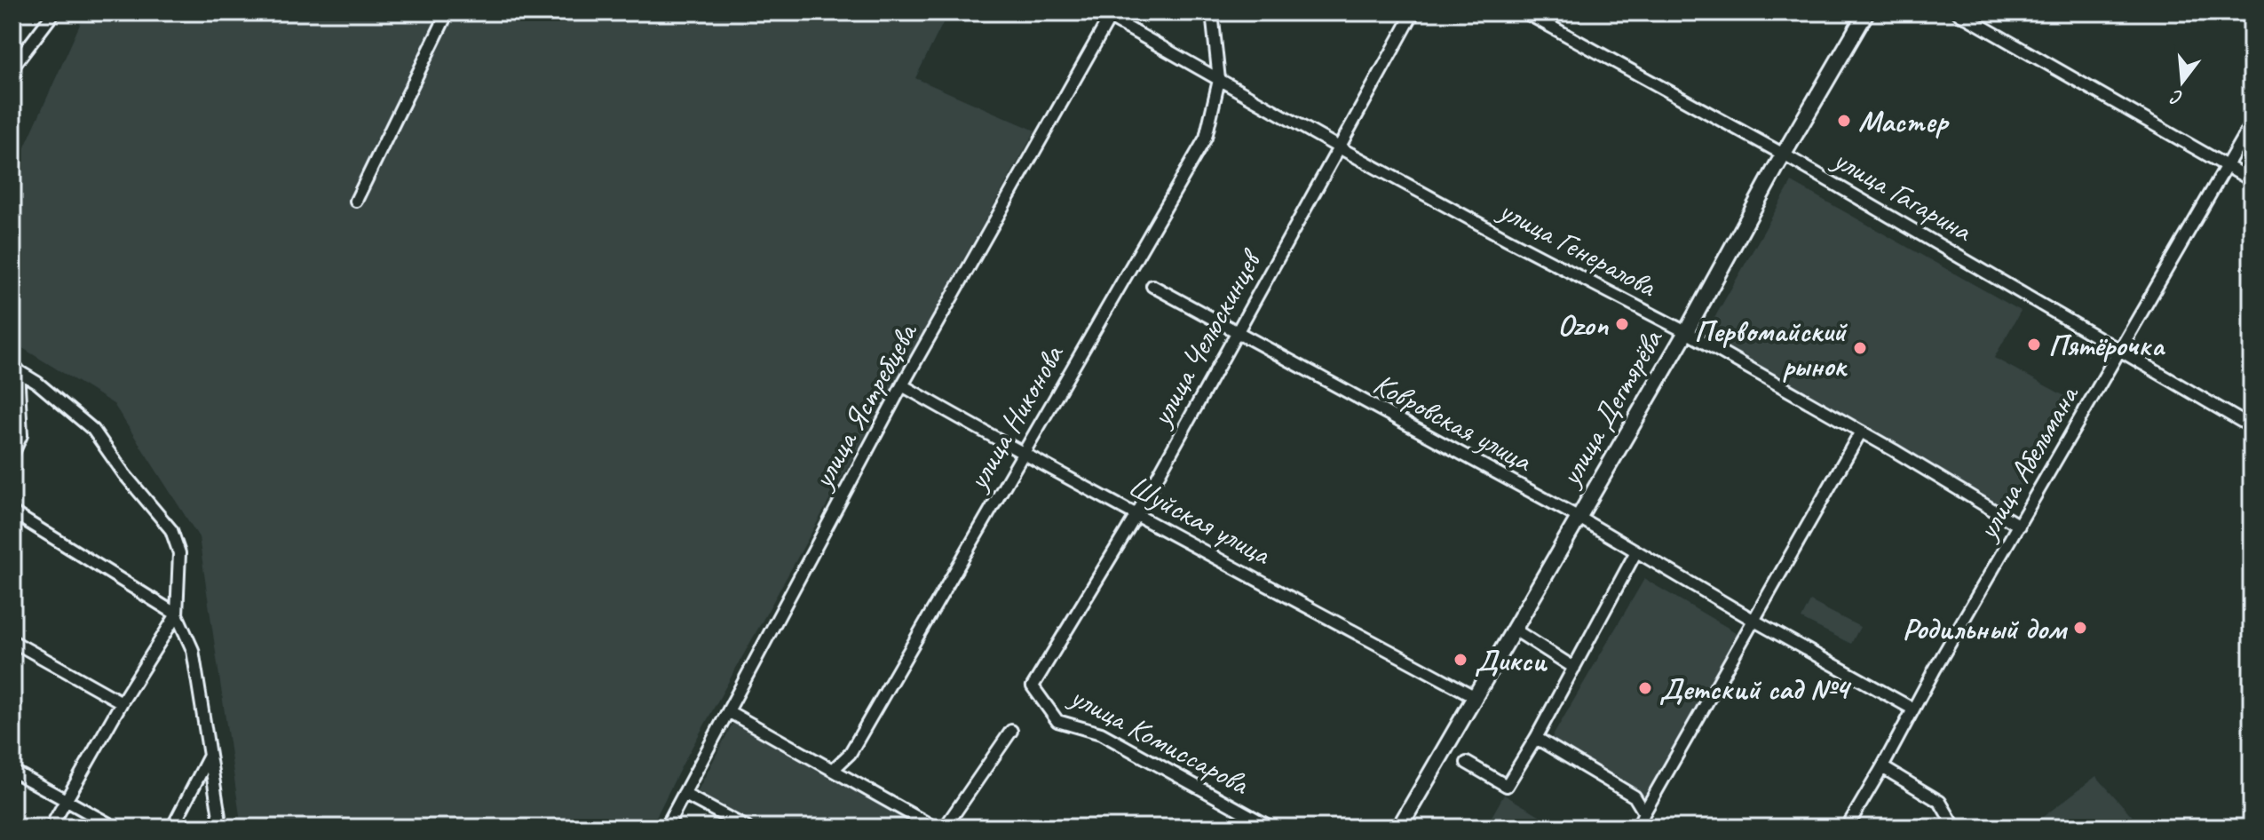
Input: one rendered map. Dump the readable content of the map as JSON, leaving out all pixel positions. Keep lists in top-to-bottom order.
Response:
{
  "streets": {
    "main road": ["улица Дегтярёва"],
    "street": [
      "улица Гагарина",
      "улица Генералова",
      "улица Челюскинцев",
      "улица Ястребцева",
      "улица Никонова",
      "Ковровская улица",
      "улица Абельмана",
      "Шуйская улица",
      "улица Комиссарова"
    ]
  },
  "crossings": [
    ["улица Гагарина", "улица Дегтярёва"],
    ["улица Гагарина", "улица Абельмана"],
    ["улица Генералова", "улица Челюскинцев"],
    ["улица Генералова", "улица Ястребцева"],
    ["улица Генералова", "улица Дегтярёва"],
    ["улица Генералова", "улица Никонова"],
    ["улица Генералова", "улица Абельмана"],
    ["улица Челюскинцев", "Ковровская улица"],
    ["улица Челюскинцев", "Шуйская улица"],
    ["улица Челюскинцев", "улица Комиссарова"],
    ["улица Ястребцева", "Шуйская улица"],
    ["улица Дегтярёва", "Ковровская улица"],
    ["улица Дегтярёва", "Шуйская улица"],
    ["улица Никонова", "Шуйская улица"],
    ["Ковровская улица", "улица Абельмана"]
  ],
  "places": [
    "Мастер",
    "Ozon",
    "Пятёрочка",
    "Первомайский рынок",
    "Родильный дом",
    "Дикси",
    "Детский сад №4"
  ],
  "north": "bottom"
}
